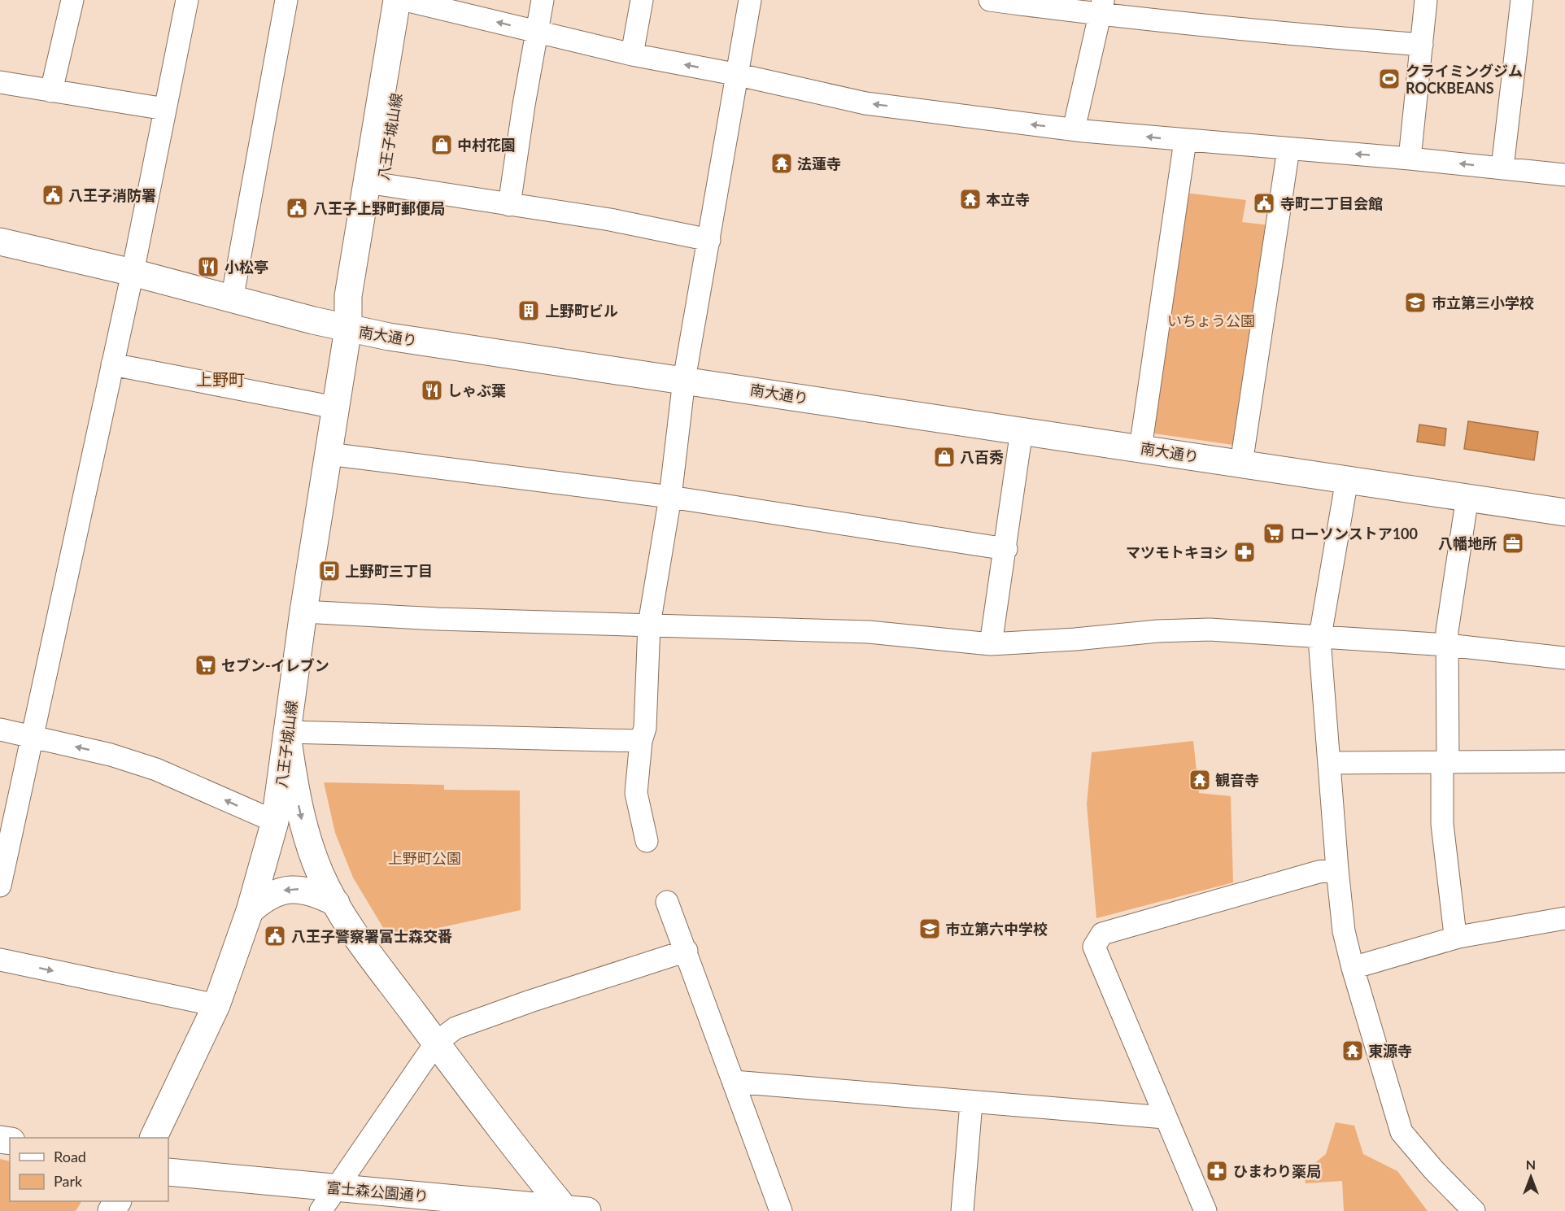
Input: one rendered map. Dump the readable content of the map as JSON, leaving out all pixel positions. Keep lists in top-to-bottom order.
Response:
{
  "streets": {
    "street": ["八王子城山線", "南大通り", "富士森公園通り"]
  },
  "crossings": [
    ["八王子城山線", "南大通り"]
  ],
  "districts": ["上野町"],
  "parks": ["いちょう公園", "上野町公園"],
  "places": {
    "sports": ["クライミングジム ROCKBEANS"],
    "shop": ["中村花園", "八百秀"],
    "temple": [
      "法蓮寺",
      "本立寺",
      "観音寺",
      "東源寺"
    ],
    "public building": [
      "八王子消防署",
      "寺町二丁目会館",
      "八王子上野町郵便局",
      "八王子警察署富士森交番"
    ],
    "restaurant": ["小松亭", "しゃぶ葉"],
    "school or university": ["市立第三小学校", "市立第六中学校"],
    "building": ["上野町ビル"],
    "supermarket": ["ローソンストア100", "セブン-イレブン"],
    "office": ["八幡地所"],
    "pharmacy": ["マツモトキヨシ", "ひまわり薬局"],
    "bus stop": ["上野町三丁目"]
  },
  "legend": ["Road", "Park"],
  "north": "top"
}
